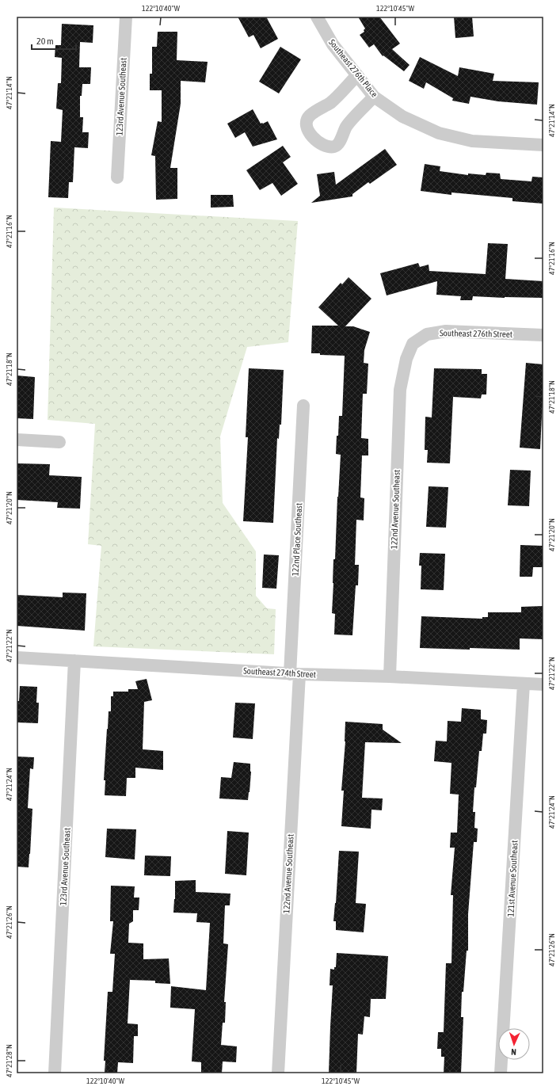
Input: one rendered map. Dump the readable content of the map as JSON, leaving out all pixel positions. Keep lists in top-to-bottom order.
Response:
{
  "streets": {
    "street": [
      "Southeast 276th Place",
      "123rd Avenue Southeast",
      "Southeast 276th Street",
      "122nd Avenue Southeast",
      "122nd Place Southeast",
      "Southeast 274th Street",
      "121st Avenue Southeast"
    ]
  },
  "crossings": [
    ["123rd Avenue Southeast", "Southeast 274th Street"],
    ["Southeast 276th Street", "122nd Avenue Southeast"],
    ["122nd Avenue Southeast", "122nd Place Southeast"],
    ["122nd Avenue Southeast", "Southeast 274th Street"],
    ["122nd Place Southeast", "Southeast 274th Street"],
    ["Southeast 274th Street", "121st Avenue Southeast"]
  ],
  "scale_bar": "20 m",
  "north": "bottom",
  "coordinates": [
    "122°10'40\"W",
    "122°10'45\"W",
    "47°21'14\"N",
    "47°21'16\"N",
    "47°21'18\"N",
    "47°21'20\"N",
    "47°21'22\"N",
    "47°21'24\"N",
    "47°21'26\"N",
    "47°21'28\"N"
  ]
}
